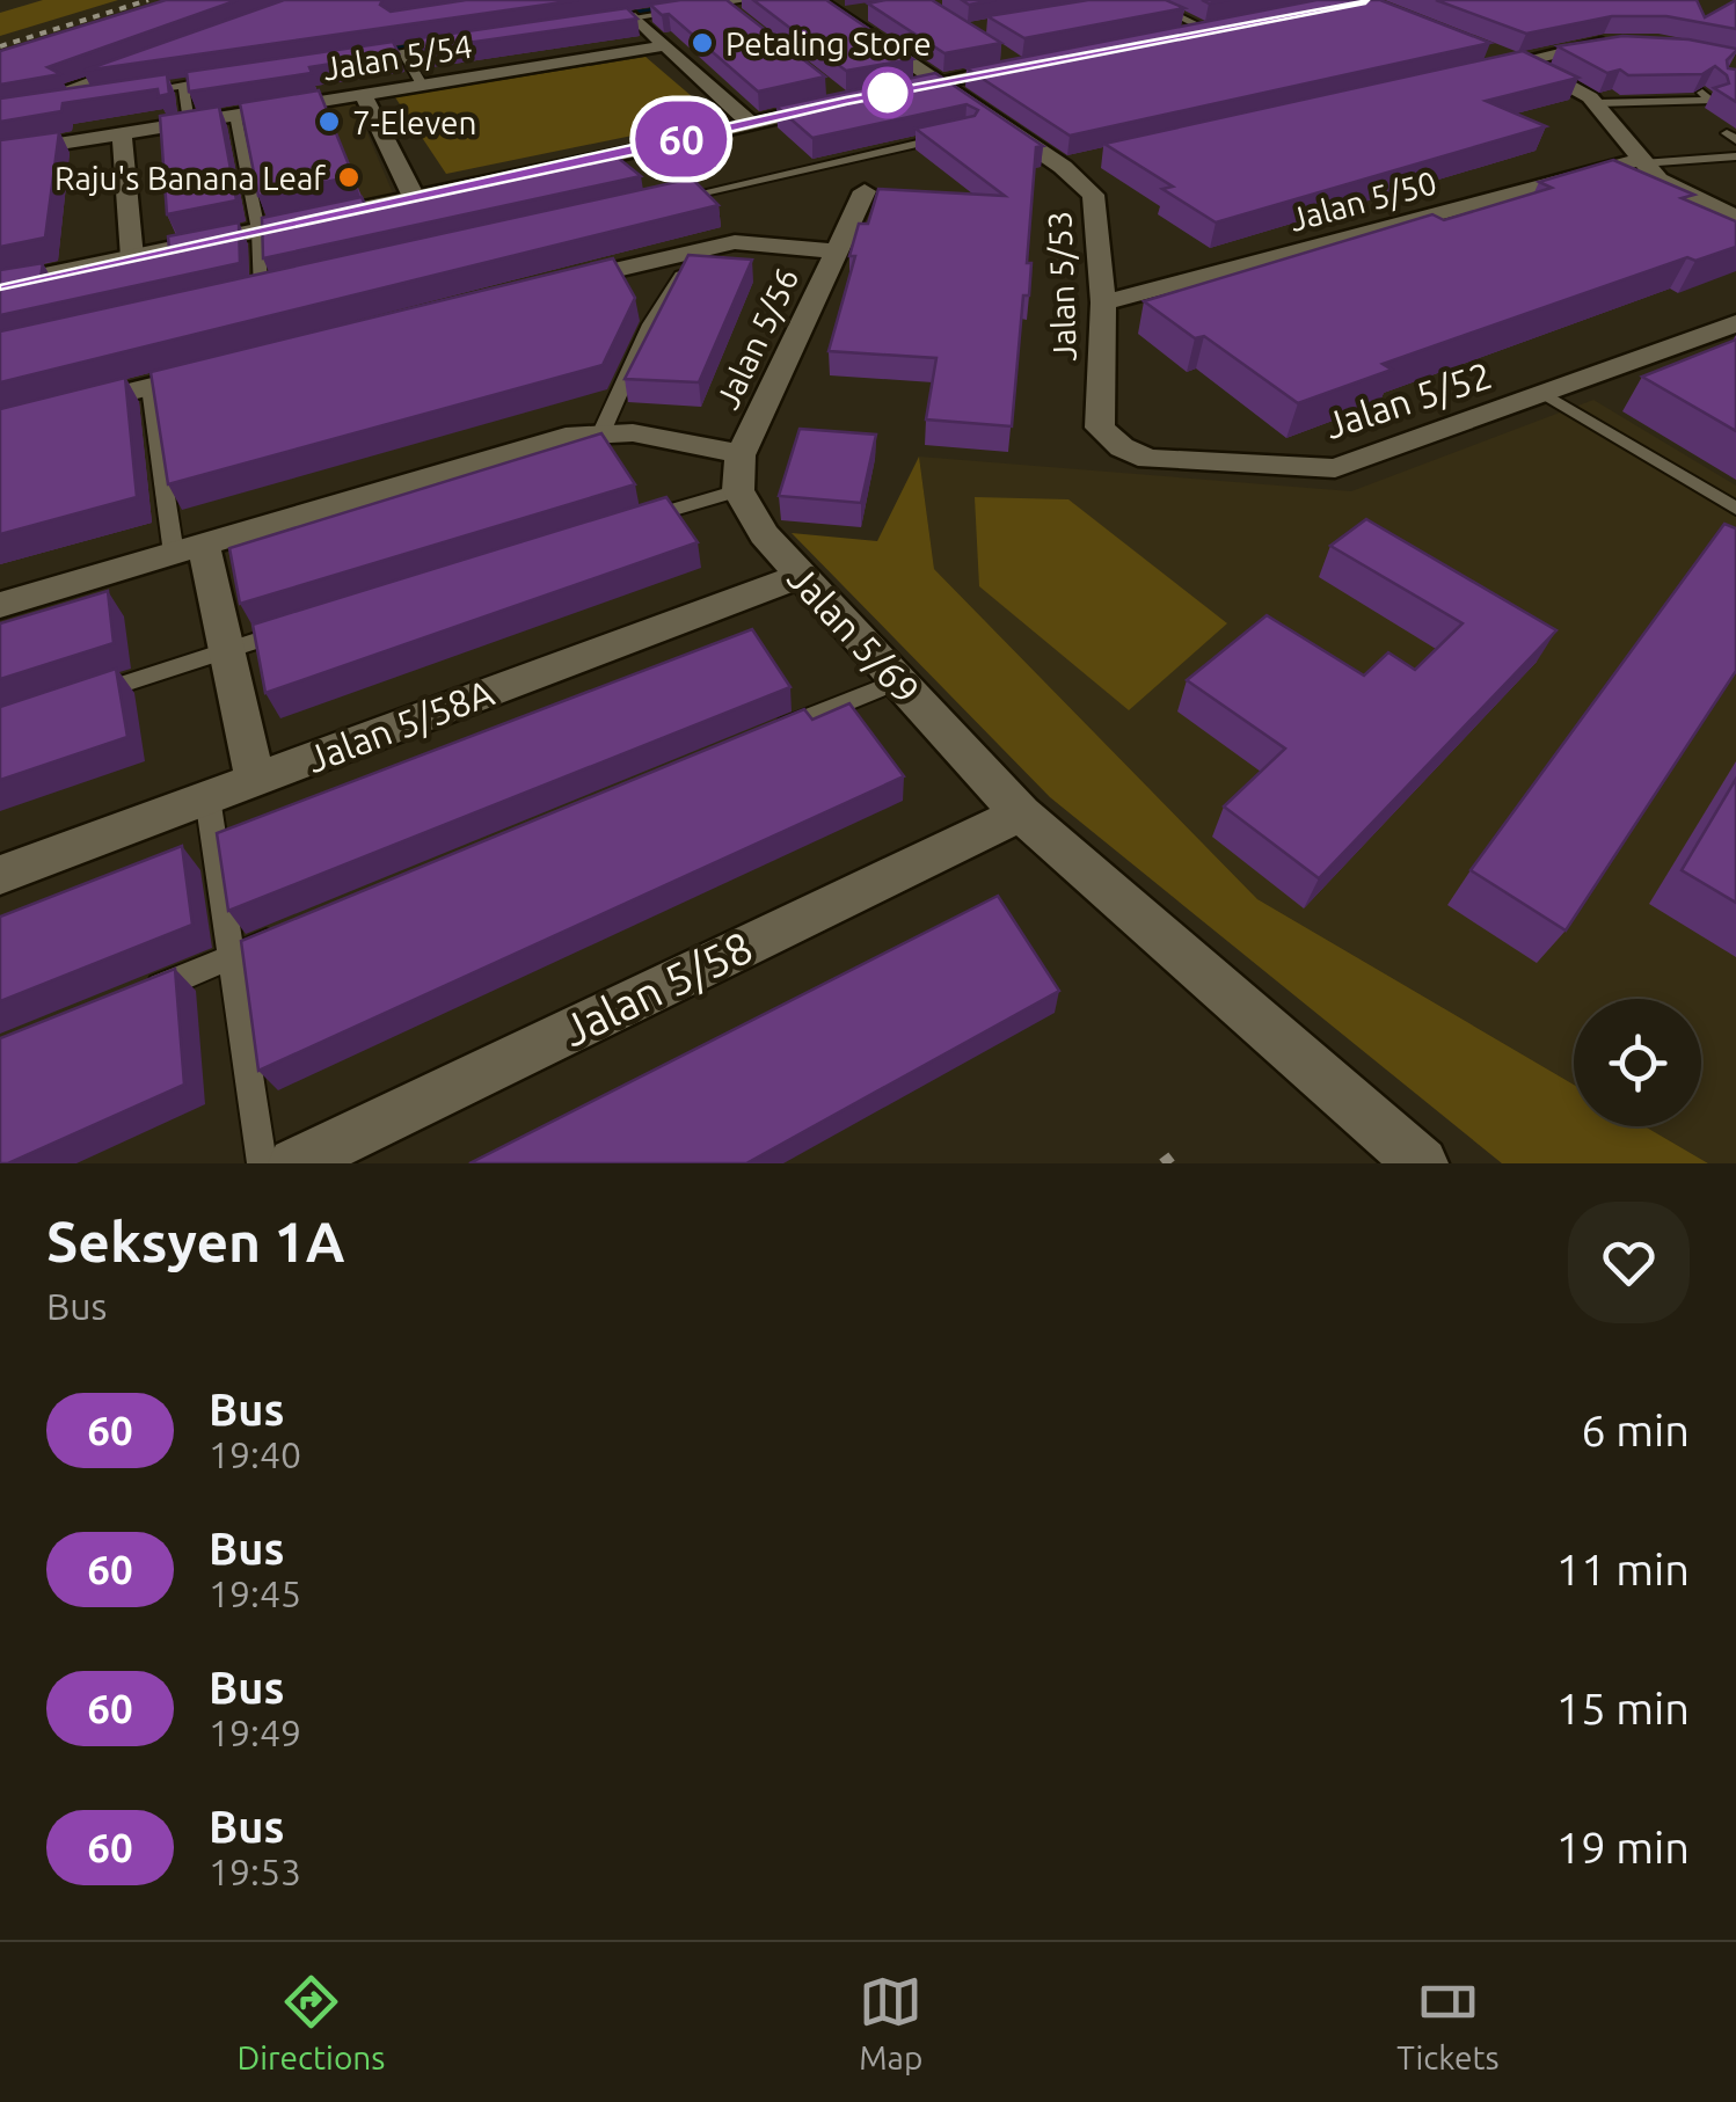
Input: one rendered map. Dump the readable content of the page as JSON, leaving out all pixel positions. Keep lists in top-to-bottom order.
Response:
{
  "streets": {
    "street": [
      "Jalan 5/54",
      "Jalan 5/50",
      "Jalan 5/53",
      "Jalan 5/56",
      "Jalan 5/52",
      "Jalan 5/69",
      "Jalan 5/58A",
      "Jalan 5/58"
    ]
  },
  "crossings": [
    ["Jalan 5/50", "Jalan 5/53"],
    ["Jalan 5/53", "Jalan 5/52"],
    ["Jalan 5/56", "Jalan 5/69"],
    ["Jalan 5/69", "Jalan 5/58A"],
    ["Jalan 5/69", "Jalan 5/58"]
  ],
  "places": ["Petaling Store", "7-Eleven", "Raju's Banana Leaf"],
  "lines": ["bus line 60"],
  "page": {
    "on_map": "60",
    "heading": ["Seksyen 1A", "Bus"],
    "list": [
      {
        "mark": "60",
        "name": "Bus",
        "note": "19:40",
        "value": "6 min"
      },
      {
        "mark": "60",
        "name": "Bus",
        "note": "19:45",
        "value": "11 min"
      },
      {
        "mark": "60",
        "name": "Bus",
        "note": "19:49",
        "value": "15 min"
      },
      {
        "mark": "60",
        "name": "Bus",
        "note": "19:53",
        "value": "19 min"
      }
    ],
    "tabs": ["Directions", "Map", "Tickets"]
  }
}
